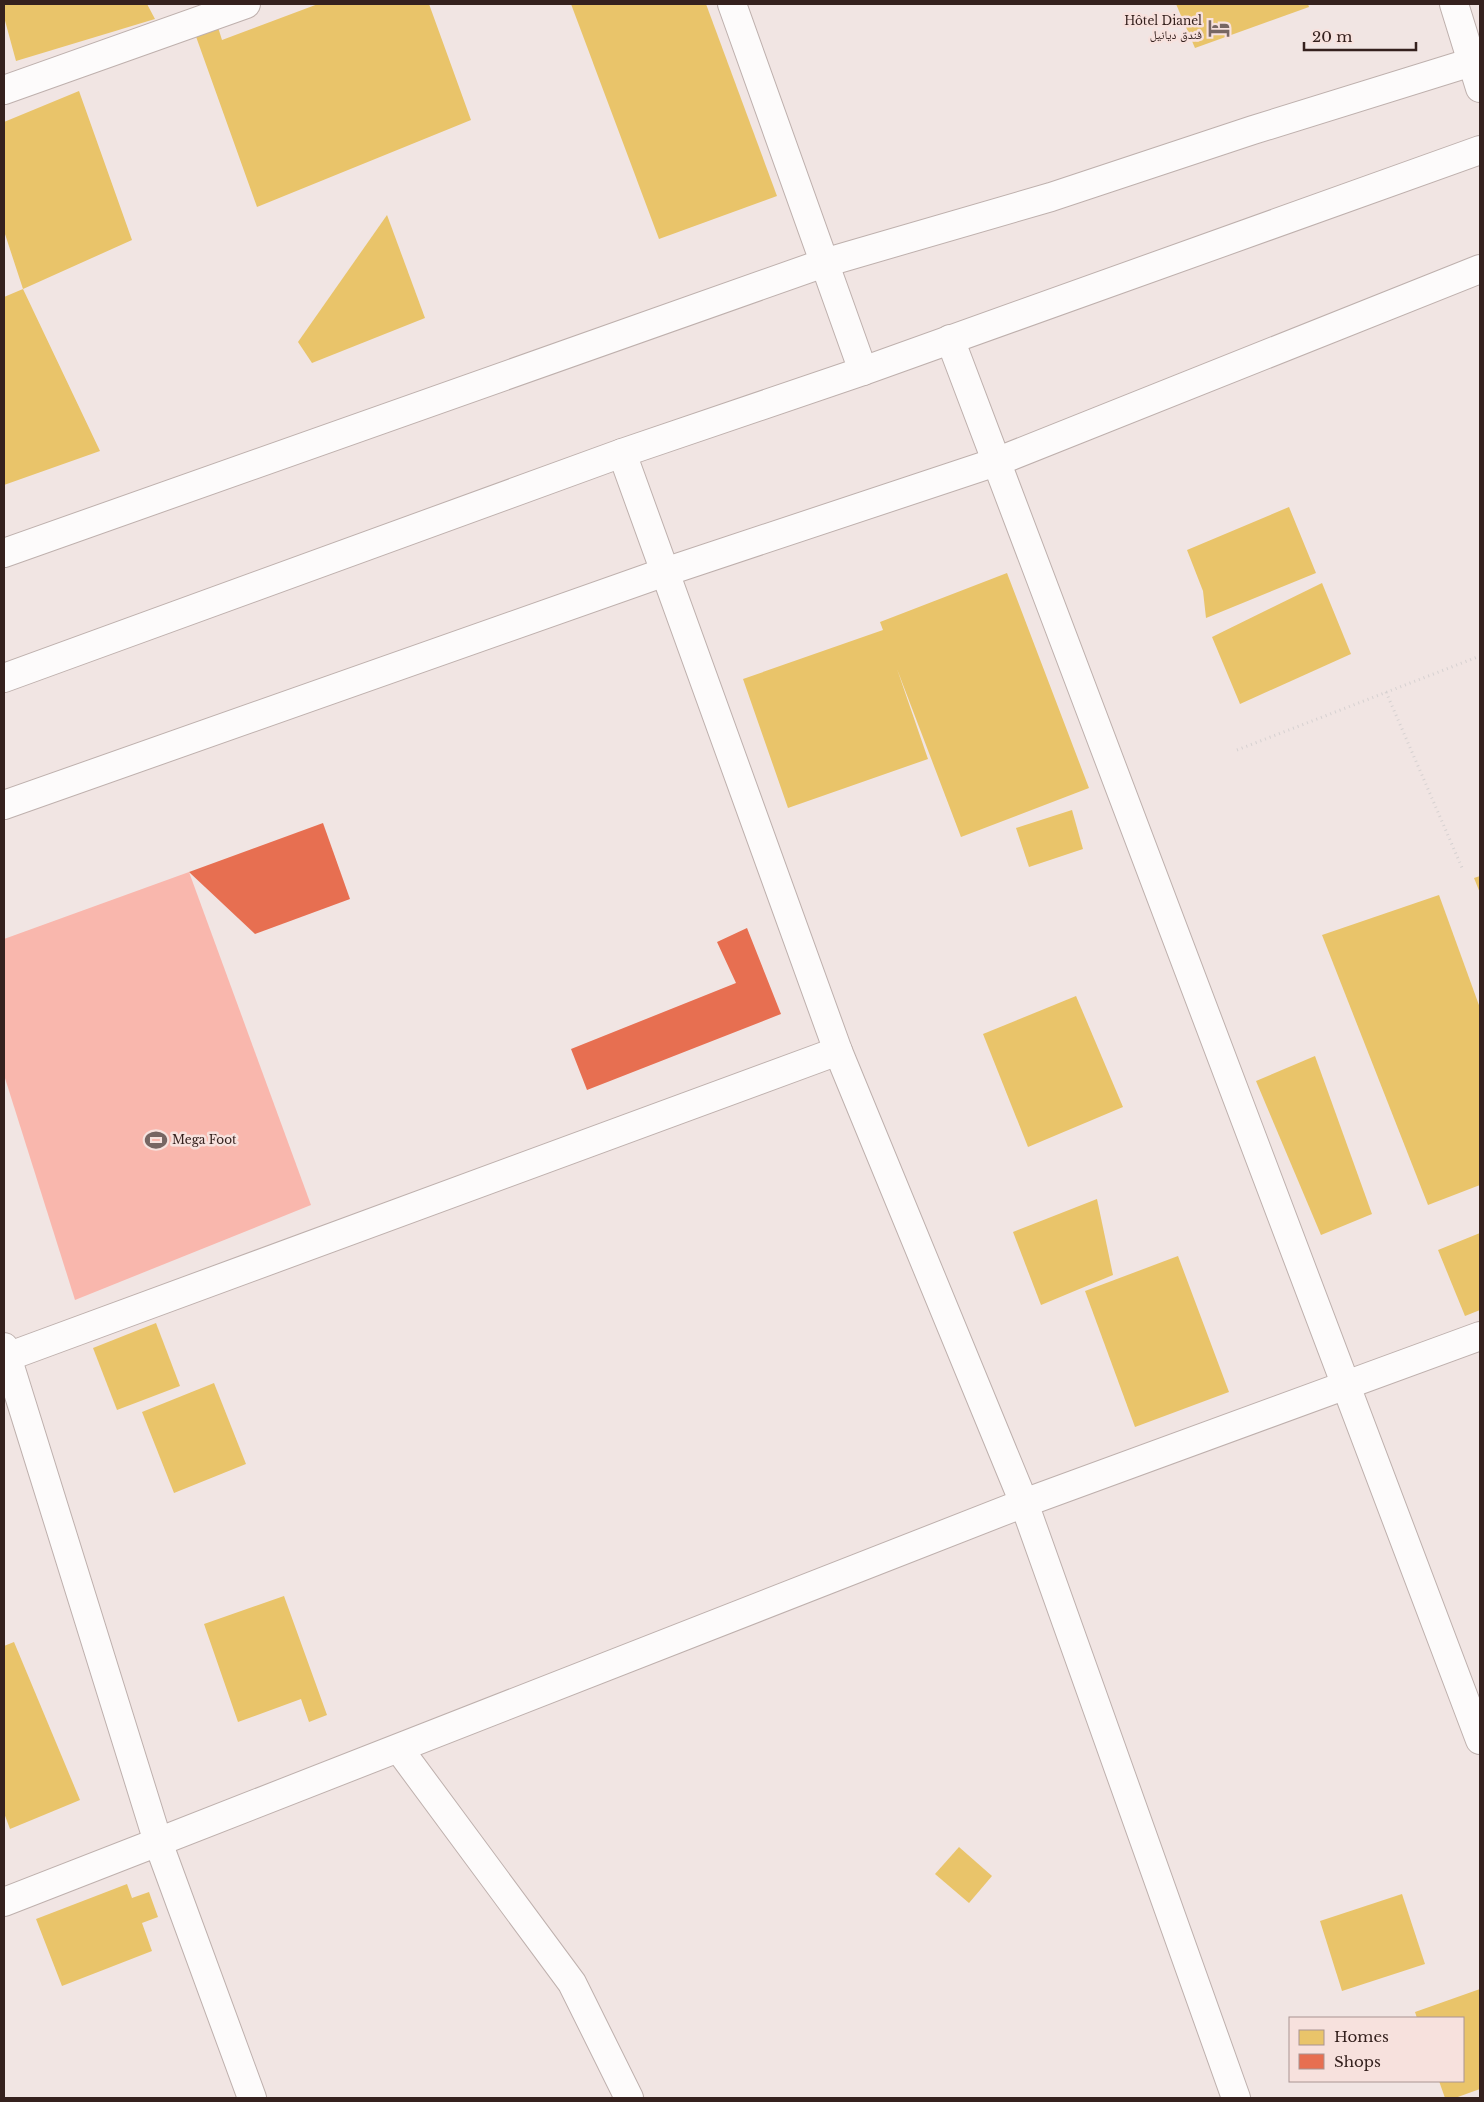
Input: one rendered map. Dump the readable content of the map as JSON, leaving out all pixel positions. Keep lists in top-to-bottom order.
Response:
{
  "places": {
    "hotel": ["Hôtel Dianel فندق ديانيل"],
    "sports": ["Mega Foot"]
  },
  "legend": ["Homes", "Shops"],
  "scale_bar": "20 m"
}
